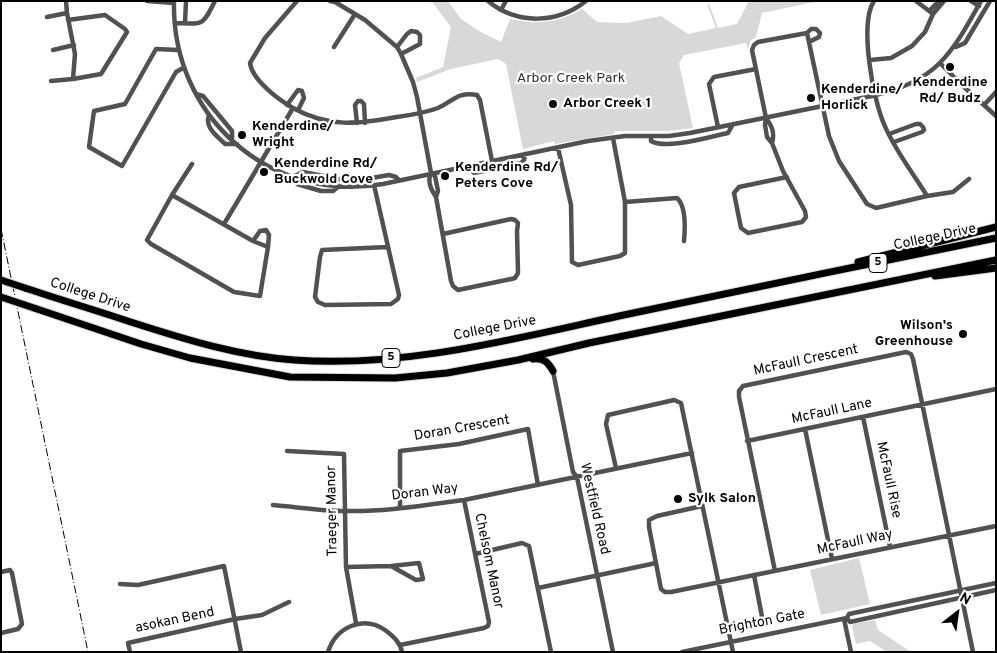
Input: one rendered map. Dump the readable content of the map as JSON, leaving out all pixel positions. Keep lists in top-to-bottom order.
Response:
{
  "streets": {
    "highway": ["College Drive", "5"],
    "street": [
      "McFaull Crescent",
      "McFaull Lane",
      "Doran Crescent",
      "McFaull Rise",
      "Doran Way",
      "Westfield Road",
      "Traeger Manor",
      "McFaull Way",
      "Chelsom Manor",
      "asokan Bend",
      "Brighton Gate"
    ]
  },
  "crossings": [
    ["McFaull Crescent", "McFaull Lane"],
    ["McFaull Crescent", "McFaull Way"],
    ["McFaull Crescent", "Brighton Gate"],
    ["McFaull Lane", "McFaull Rise"],
    ["Doran Crescent", "Doran Way"],
    ["McFaull Rise", "McFaull Way"],
    ["Doran Way", "Westfield Road"],
    ["Doran Way", "Traeger Manor"],
    ["Doran Way", "Chelsom Manor"]
  ],
  "parks": ["Arbor Creek Park"],
  "places": [
    "Kenderdine Rd/ Budz",
    "Kenderdine/ Horlick",
    "Arbor Creek 1",
    "Kenderdine/ Wright",
    "Kenderdine Rd/ Buckwold Cove",
    "Kenderdine Rd/ Peters Cove",
    "Wilson's Greenhouse",
    "Sylk Salon"
  ],
  "north": "top right"
}
